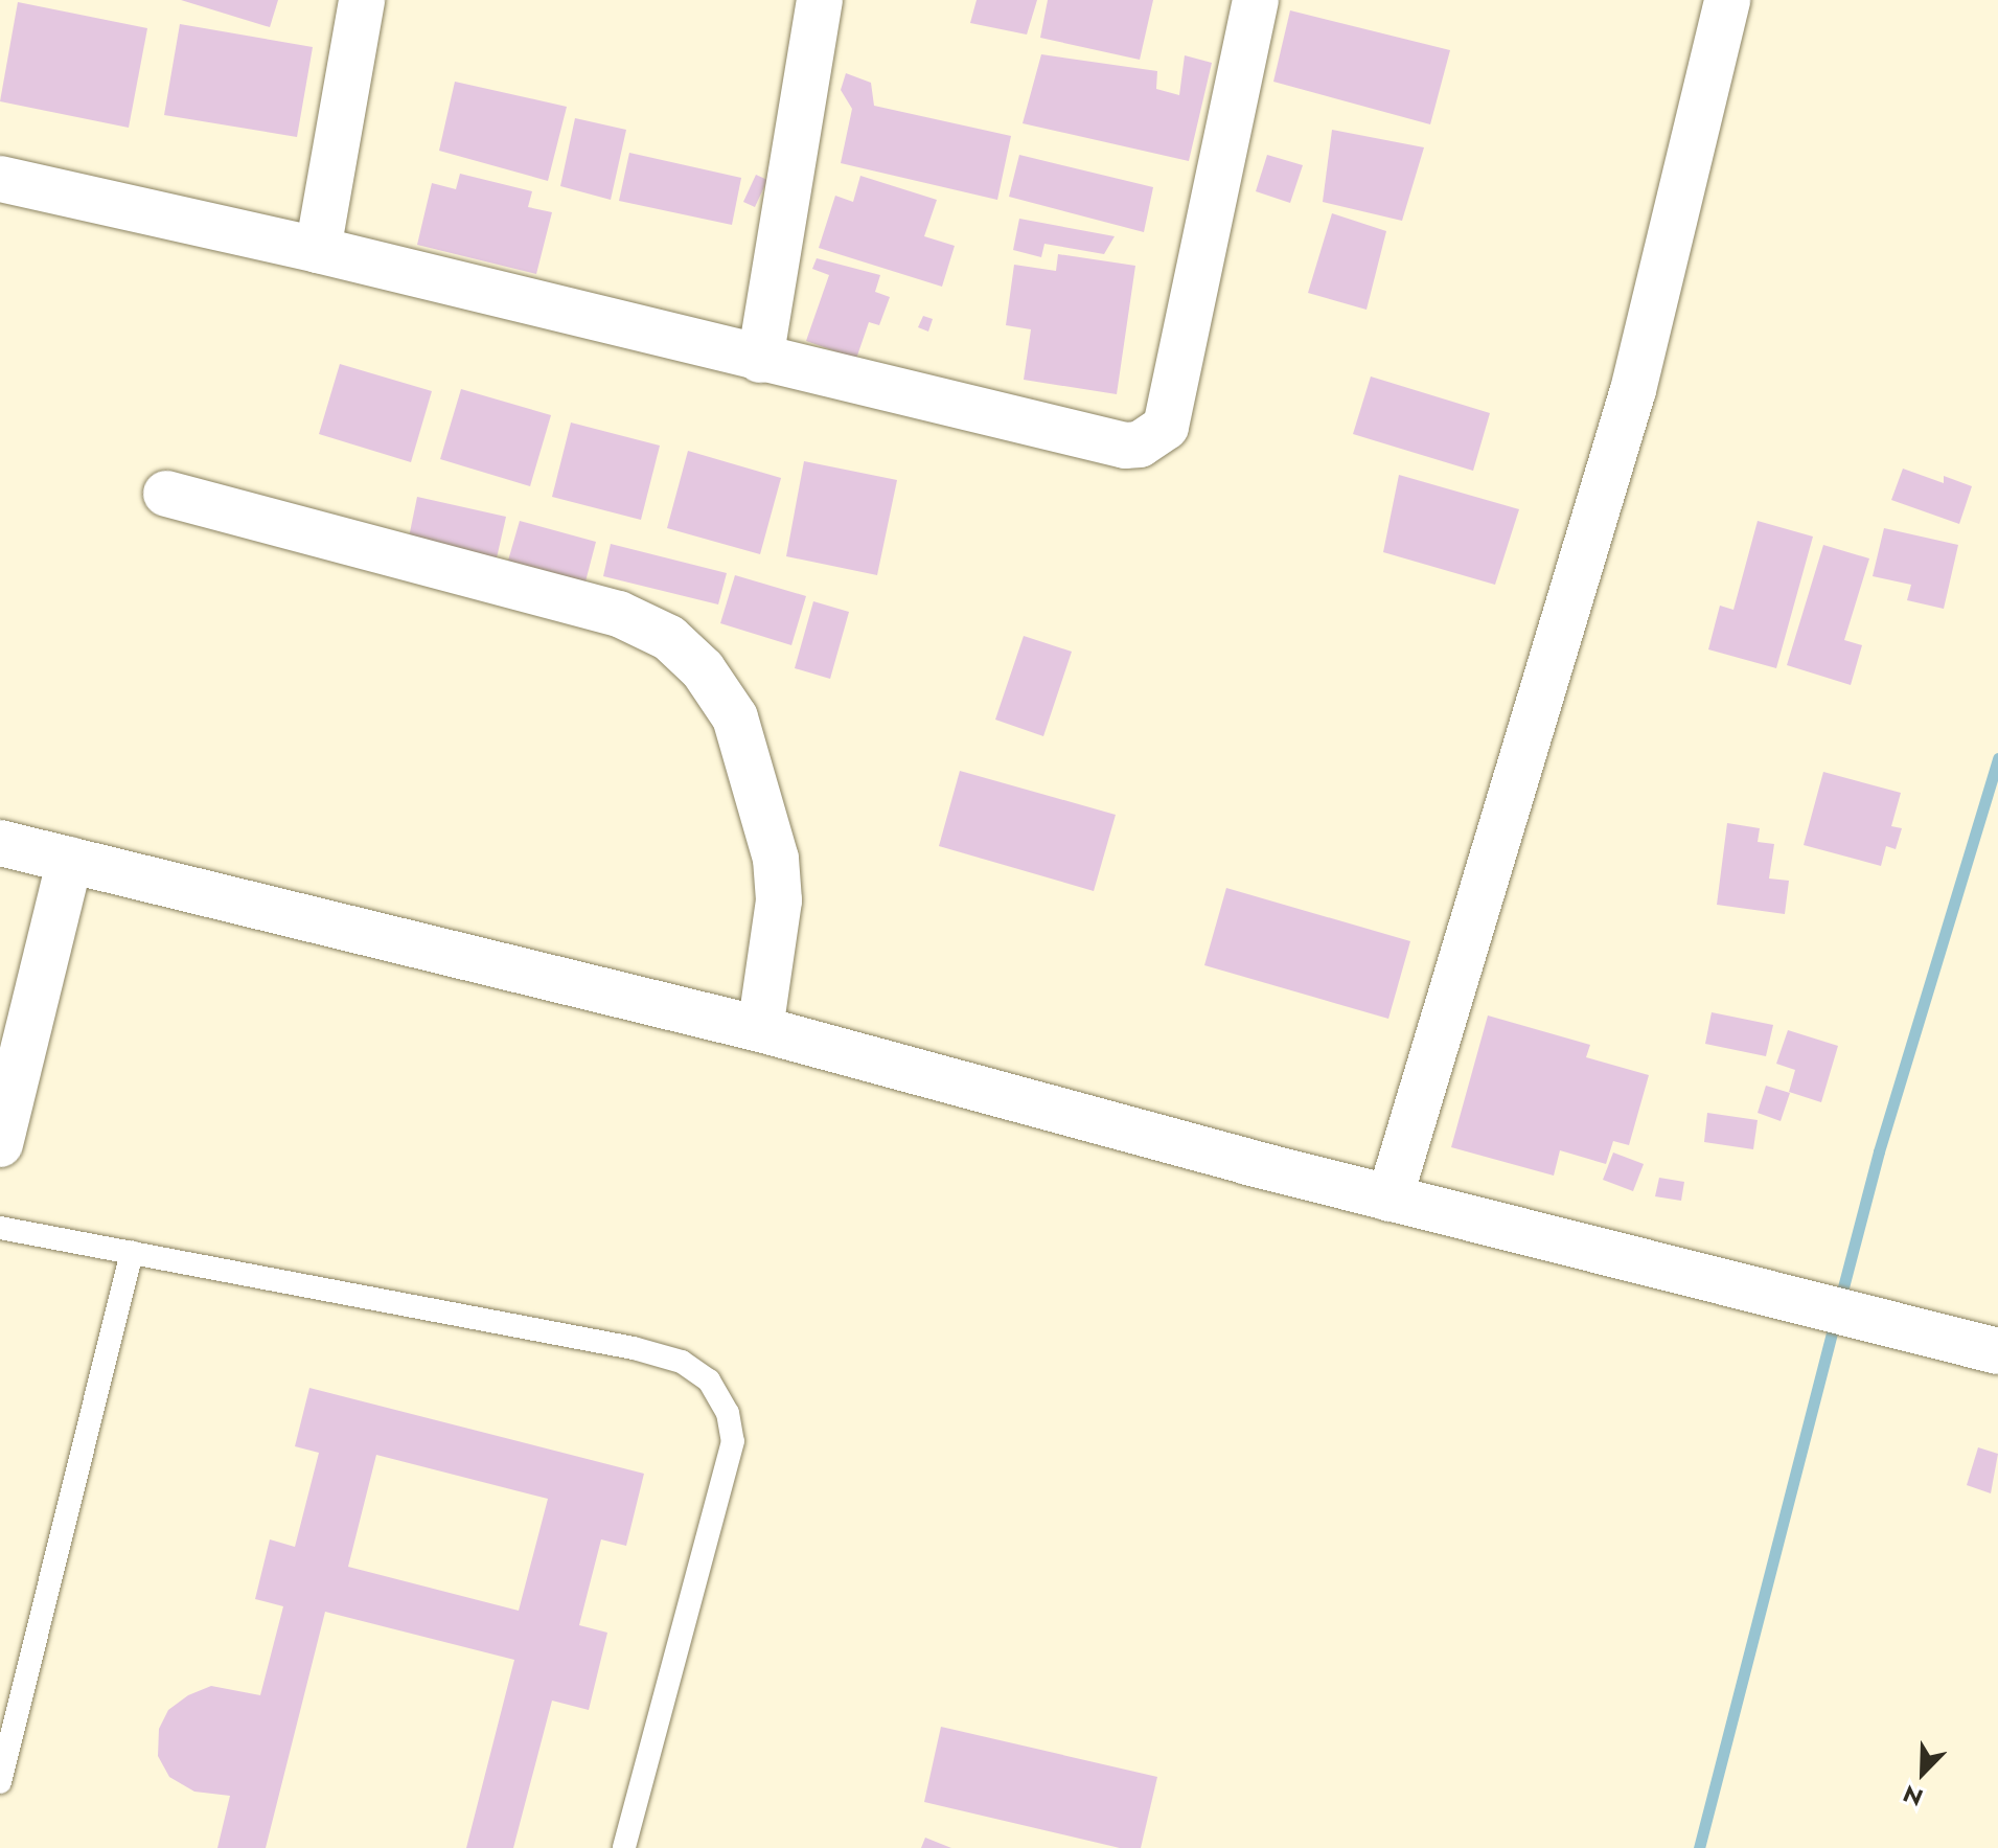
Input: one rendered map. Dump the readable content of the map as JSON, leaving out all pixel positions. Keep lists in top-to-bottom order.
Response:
{
  "north": "bottom left"
}
